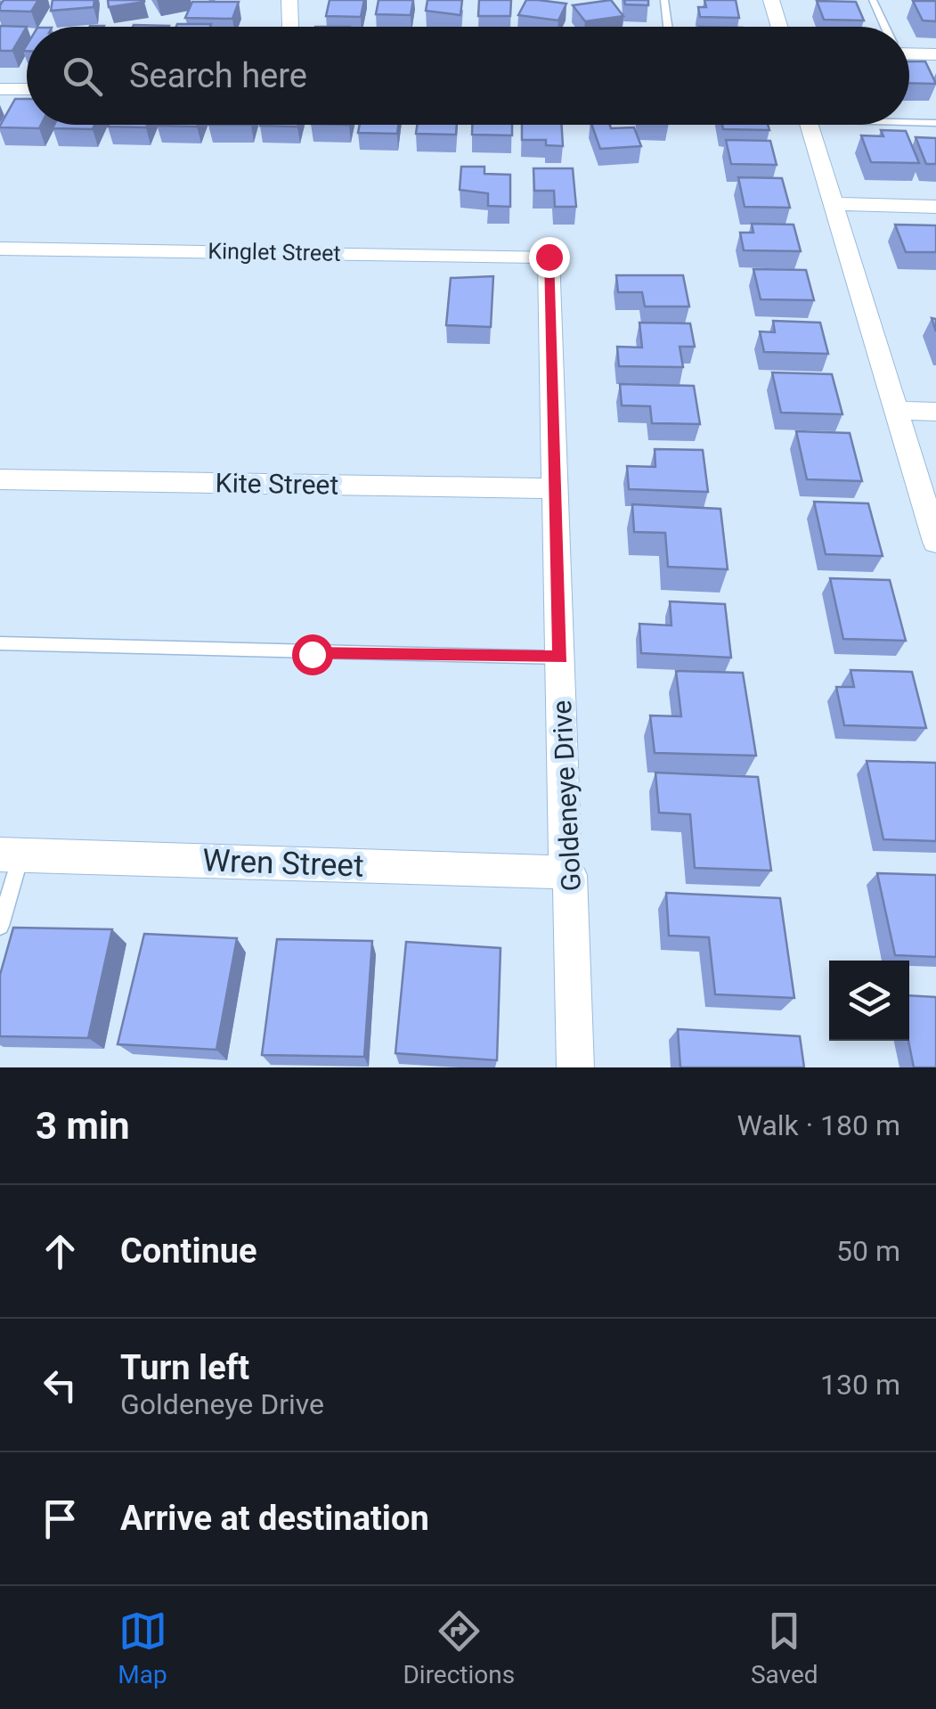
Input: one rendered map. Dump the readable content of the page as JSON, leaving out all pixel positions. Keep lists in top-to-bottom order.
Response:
{
  "streets": {
    "street": [
      "Kinglet Street",
      "Kite Street",
      "Goldeneye Drive",
      "Wren Street"
    ]
  },
  "crossings": [
    ["Kinglet Street", "Goldeneye Drive"],
    ["Kite Street", "Goldeneye Drive"],
    ["Goldeneye Drive", "Wren Street"]
  ],
  "page": {
    "search": "Search here",
    "heading": ["3 min", "Walk · 180 m"],
    "list": [
      ["Continue", "50 m"],
      ["Turn left", "Goldeneye Drive", "130 m"],
      "Arrive at destination"
    ],
    "nav": ["Map", "Directions", "Saved"]
  }
}
